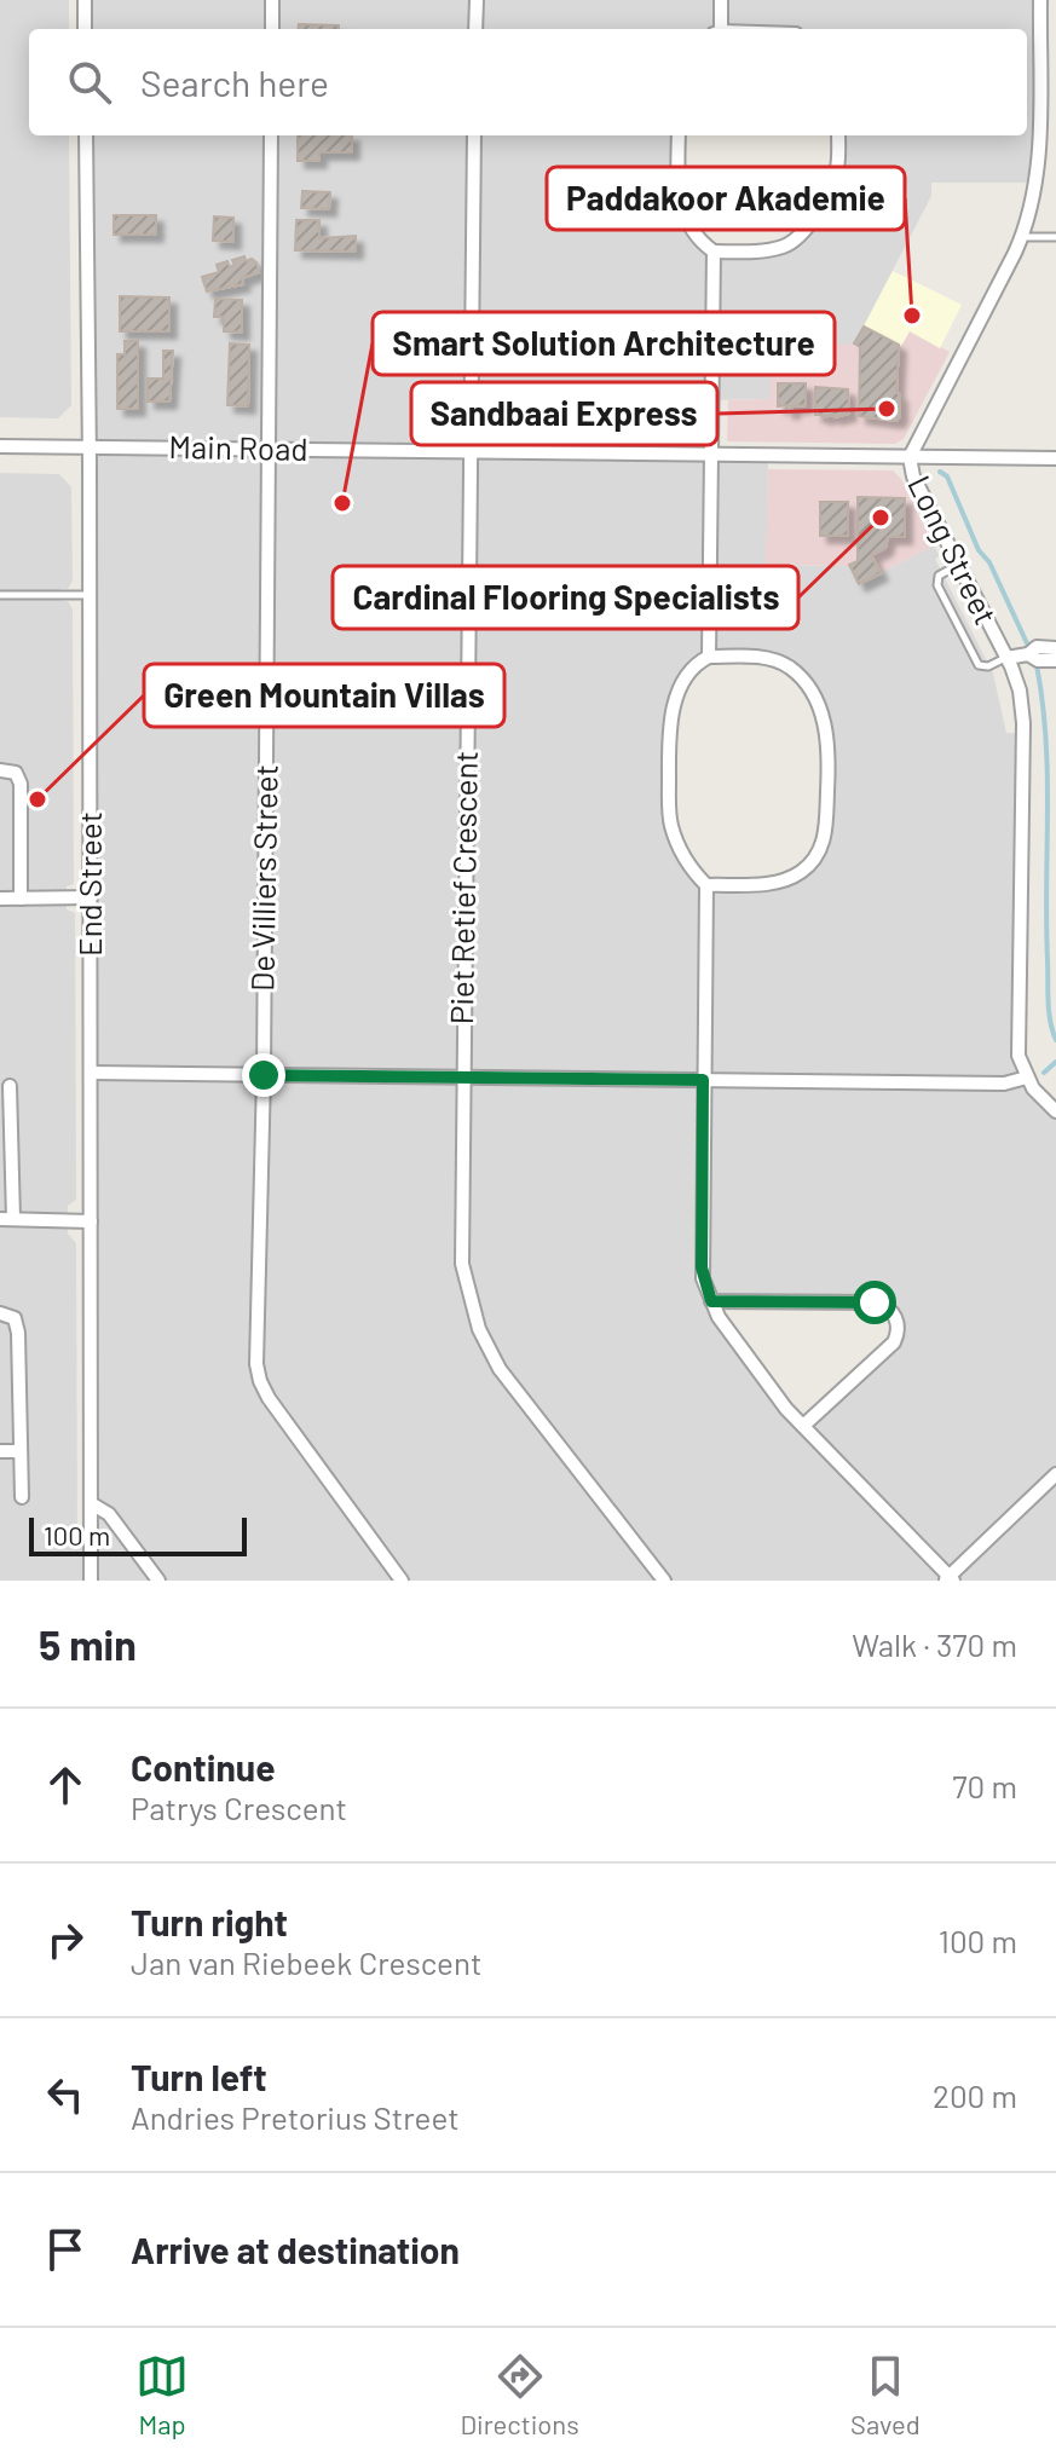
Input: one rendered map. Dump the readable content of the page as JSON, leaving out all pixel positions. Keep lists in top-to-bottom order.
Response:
{
  "streets": {
    "street": [
      "Main Road",
      "Long Street",
      "De Villiers Street",
      "End Street",
      "Piet Retief Crescent"
    ]
  },
  "crossings": [
    ["Main Road", "Long Street"],
    ["Main Road", "De Villiers Street"],
    ["Main Road", "End Street"],
    ["Main Road", "Piet Retief Crescent"]
  ],
  "places": [
    "Paddakoor Akademie",
    "Sandbaai Express",
    "Smart Solution Architecture",
    "Cardinal Flooring Specialists",
    "Green Mountain Villas"
  ],
  "scale_bar": "100 m",
  "page": {
    "search": "Search here",
    "scale": "100 m",
    "heading": ["5 min", "Walk · 370 m"],
    "list": [
      ["Continue", "Patrys Crescent", "70 m"],
      ["Turn right", "Jan van Riebeek Crescent", "100 m"],
      ["Turn left", "Andries Pretorius Street", "200 m"],
      "Arrive at destination"
    ],
    "nav": ["Map", "Directions", "Saved"]
  }
}
